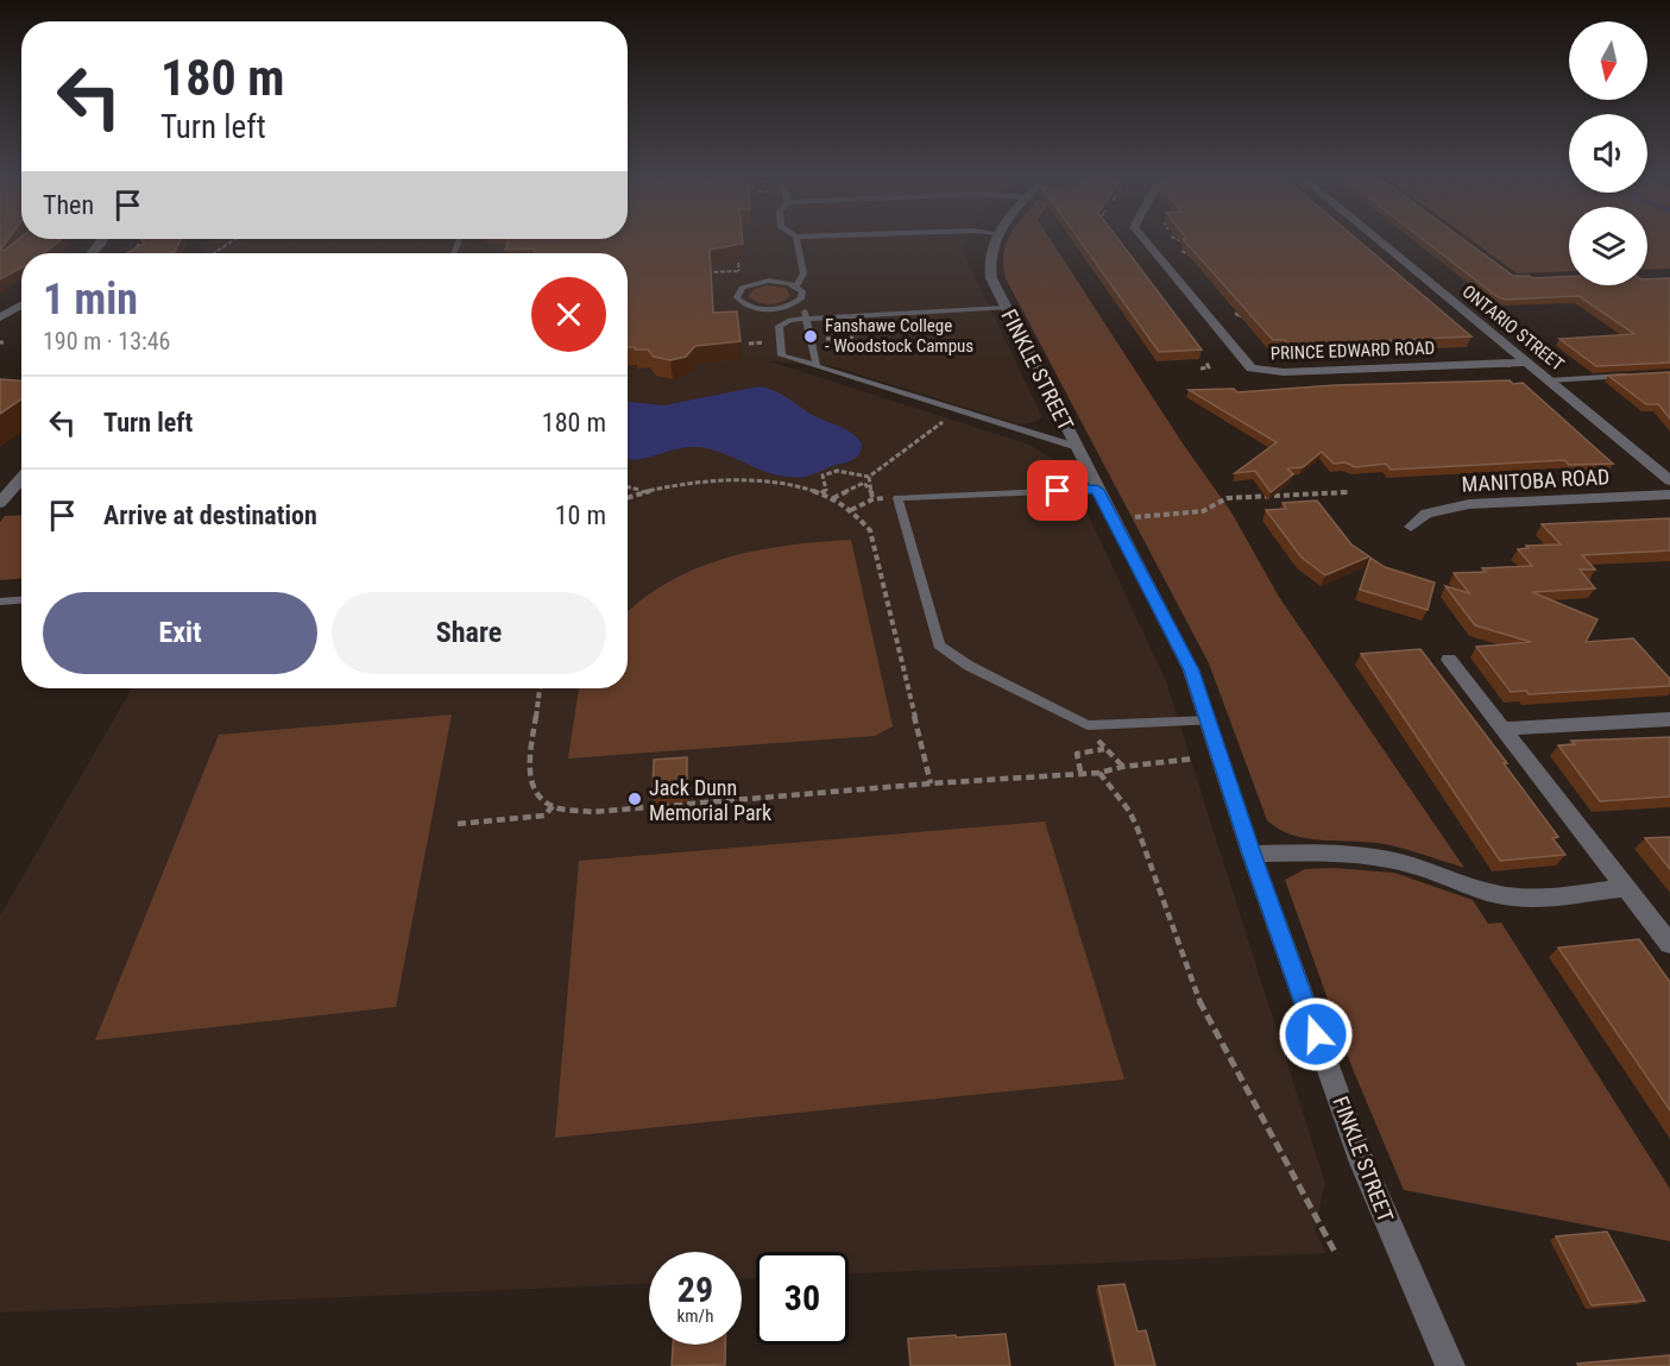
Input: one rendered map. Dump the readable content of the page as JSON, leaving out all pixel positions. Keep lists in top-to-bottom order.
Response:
{
  "streets": {
    "street": [
      "ONTARIO STREET",
      "PRINCE EDWARD ROAD",
      "FINKLE STREET",
      "MANITOBA ROAD"
    ]
  },
  "crossings": [
    ["ONTARIO STREET", "PRINCE EDWARD ROAD"]
  ],
  "places": ["Fanshawe College - Woodstock Campus", "Jack Dunn Memorial Park"],
  "north": "bottom",
  "page": {
    "turn": ["180 m", "Turn left"],
    "then": "Then",
    "heading": ["1 min", "190 m · 13:46"],
    "list": [
      {
        "name": "Turn left",
        "value": "180 m"
      },
      {
        "name": "Arrive at destination",
        "value": "10 m"
      }
    ],
    "buttons": ["Exit", "Share"],
    "speed": "29 km/h",
    "limit": "30"
  }
}
